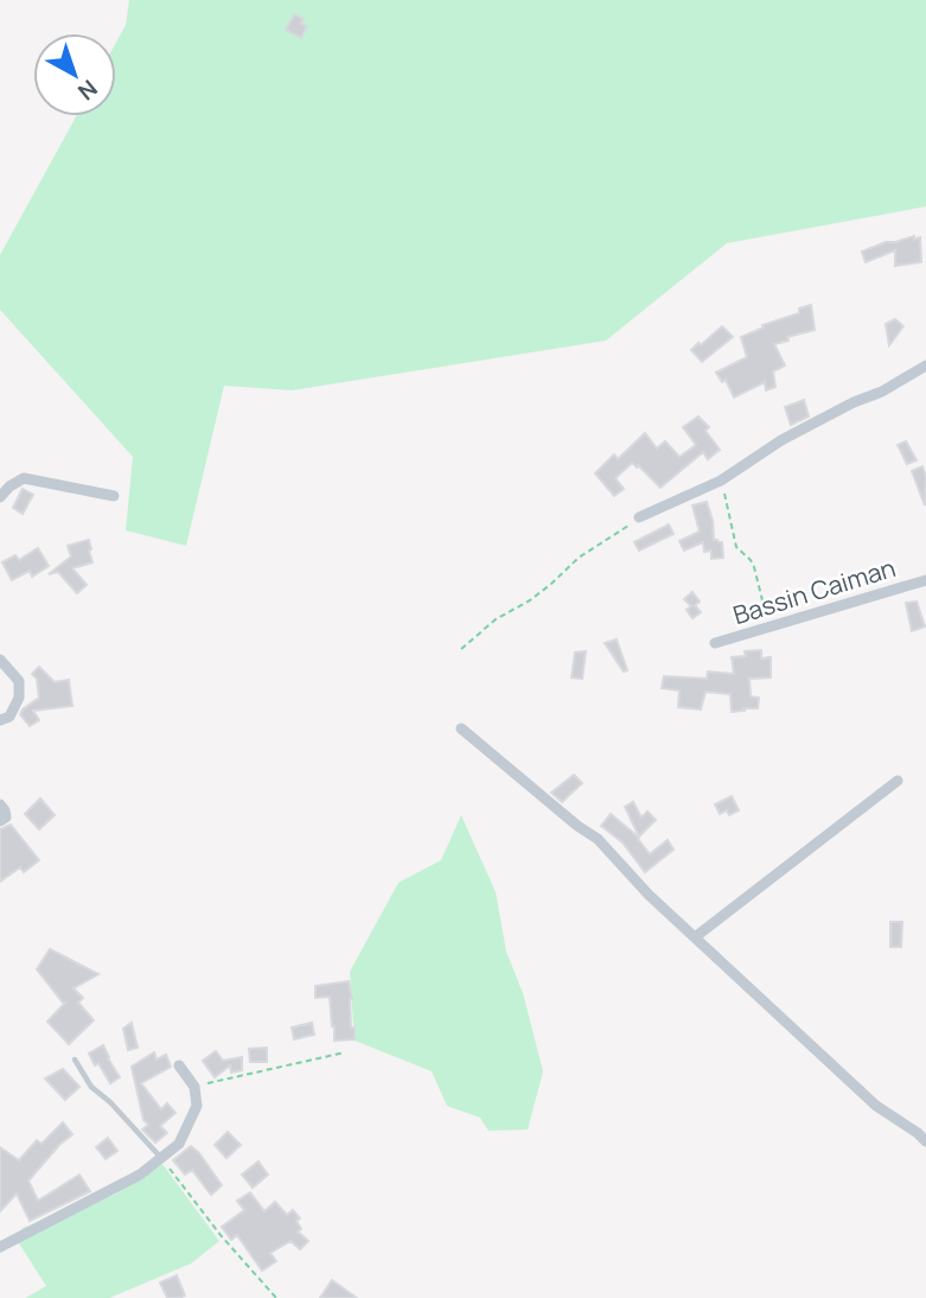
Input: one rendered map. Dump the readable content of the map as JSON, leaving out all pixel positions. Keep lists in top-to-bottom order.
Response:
{
  "streets": {
    "street": ["Bassin Caiman"]
  },
  "north": "bottom right"
}
